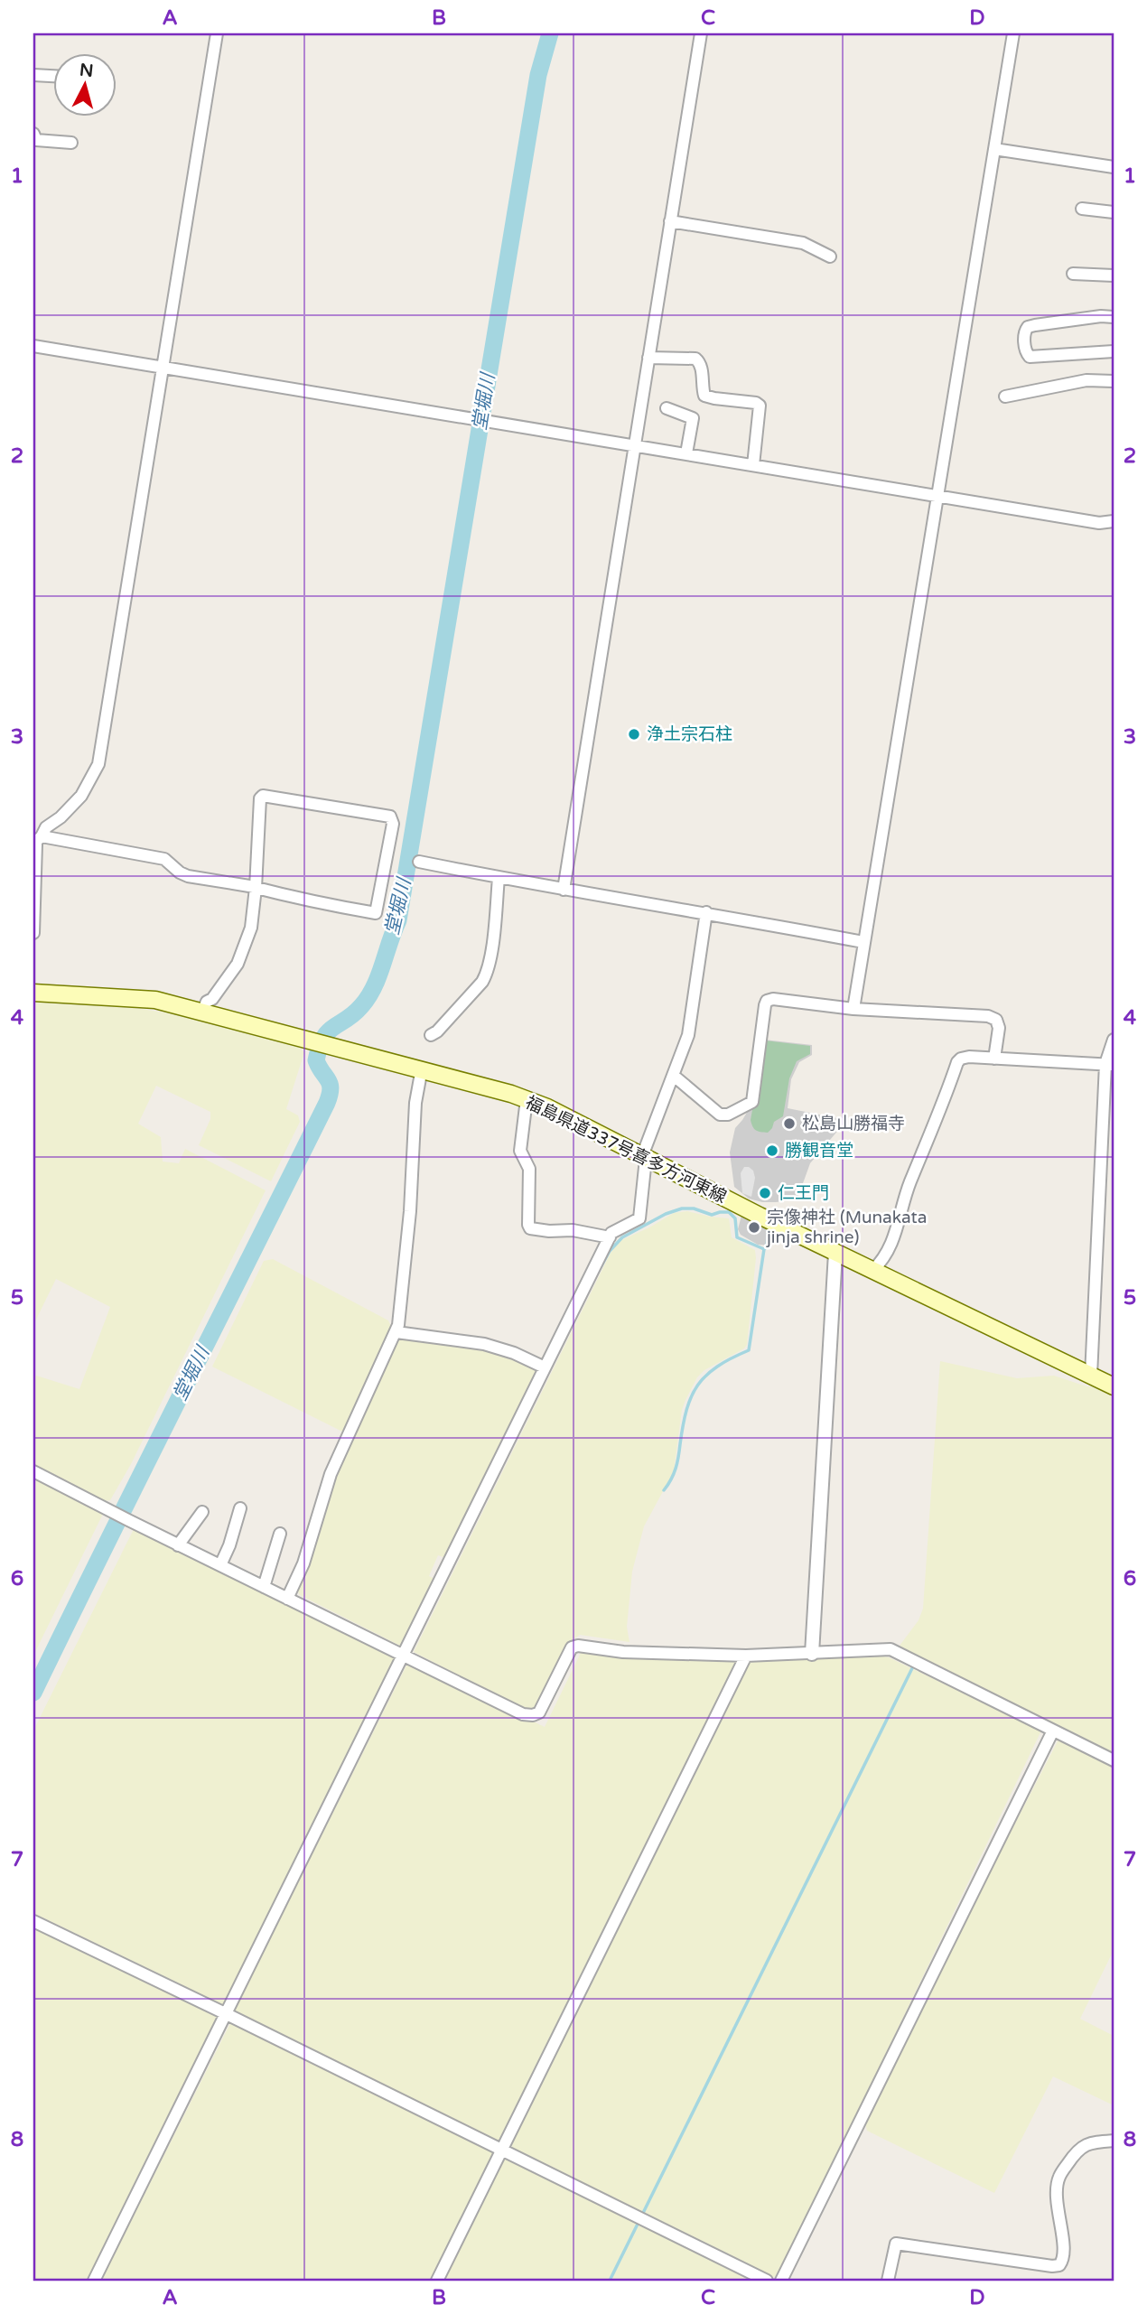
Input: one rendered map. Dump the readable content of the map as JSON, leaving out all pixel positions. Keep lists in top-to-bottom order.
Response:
{
  "streets": {
    "main road": ["福島県道337号喜多方河東線"]
  },
  "water": ["堂堀川"],
  "places": [
    "浄土宗石柱",
    "松島山勝福寺",
    "勝観音堂",
    "仁王門",
    "宗像神社 (Munakata jinja shrine)"
  ],
  "north": "top",
  "grid": {
    "columns": [
      "A",
      "B",
      "C",
      "D"
    ],
    "rows": [
      "1",
      "2",
      "3",
      "4",
      "5",
      "6",
      "7",
      "8"
    ]
  }
}
